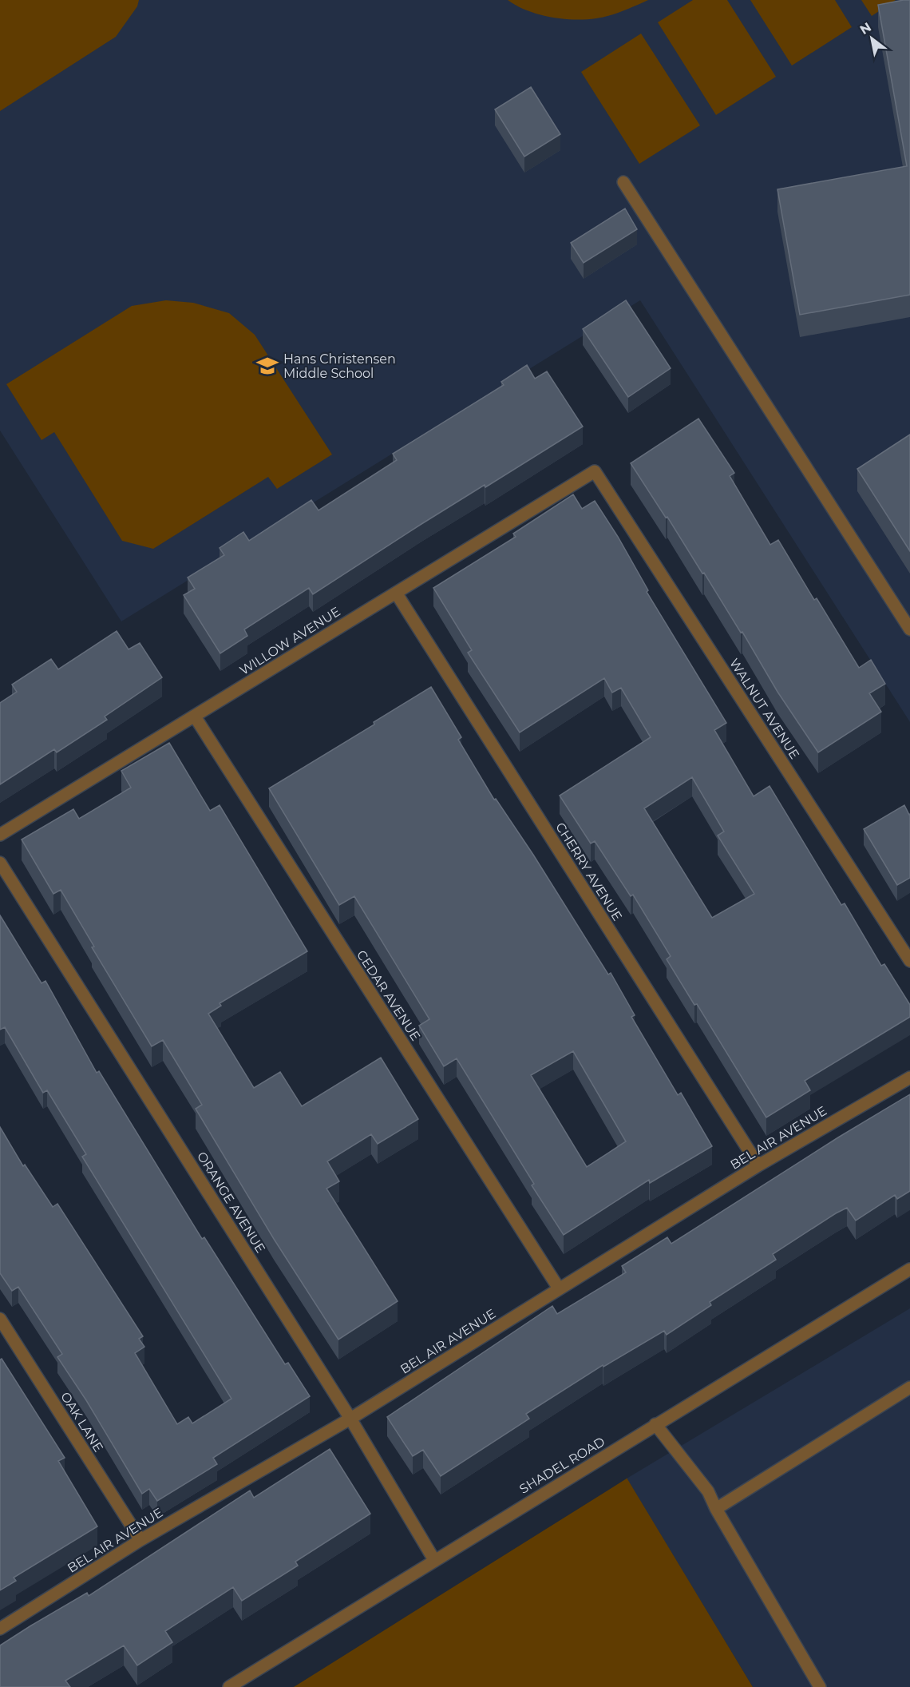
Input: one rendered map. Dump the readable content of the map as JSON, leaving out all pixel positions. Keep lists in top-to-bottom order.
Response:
{
  "streets": {
    "street": [
      "WILLOW AVENUE",
      "WALNUT AVENUE",
      "CHERRY AVENUE",
      "CEDAR AVENUE",
      "BEL AIR AVENUE",
      "ORANGE AVENUE",
      "OAK LANE",
      "SHADEL ROAD"
    ]
  },
  "crossings": [
    ["WILLOW AVENUE", "WALNUT AVENUE"],
    ["WILLOW AVENUE", "CHERRY AVENUE"],
    ["WILLOW AVENUE", "CEDAR AVENUE"],
    ["CHERRY AVENUE", "BEL AIR AVENUE"],
    ["CEDAR AVENUE", "BEL AIR AVENUE"],
    ["BEL AIR AVENUE", "ORANGE AVENUE"],
    ["BEL AIR AVENUE", "OAK LANE"],
    ["ORANGE AVENUE", "SHADEL ROAD"]
  ],
  "places": {
    "school or university": ["Hans Christensen Middle School"]
  },
  "north": "top left"
}
